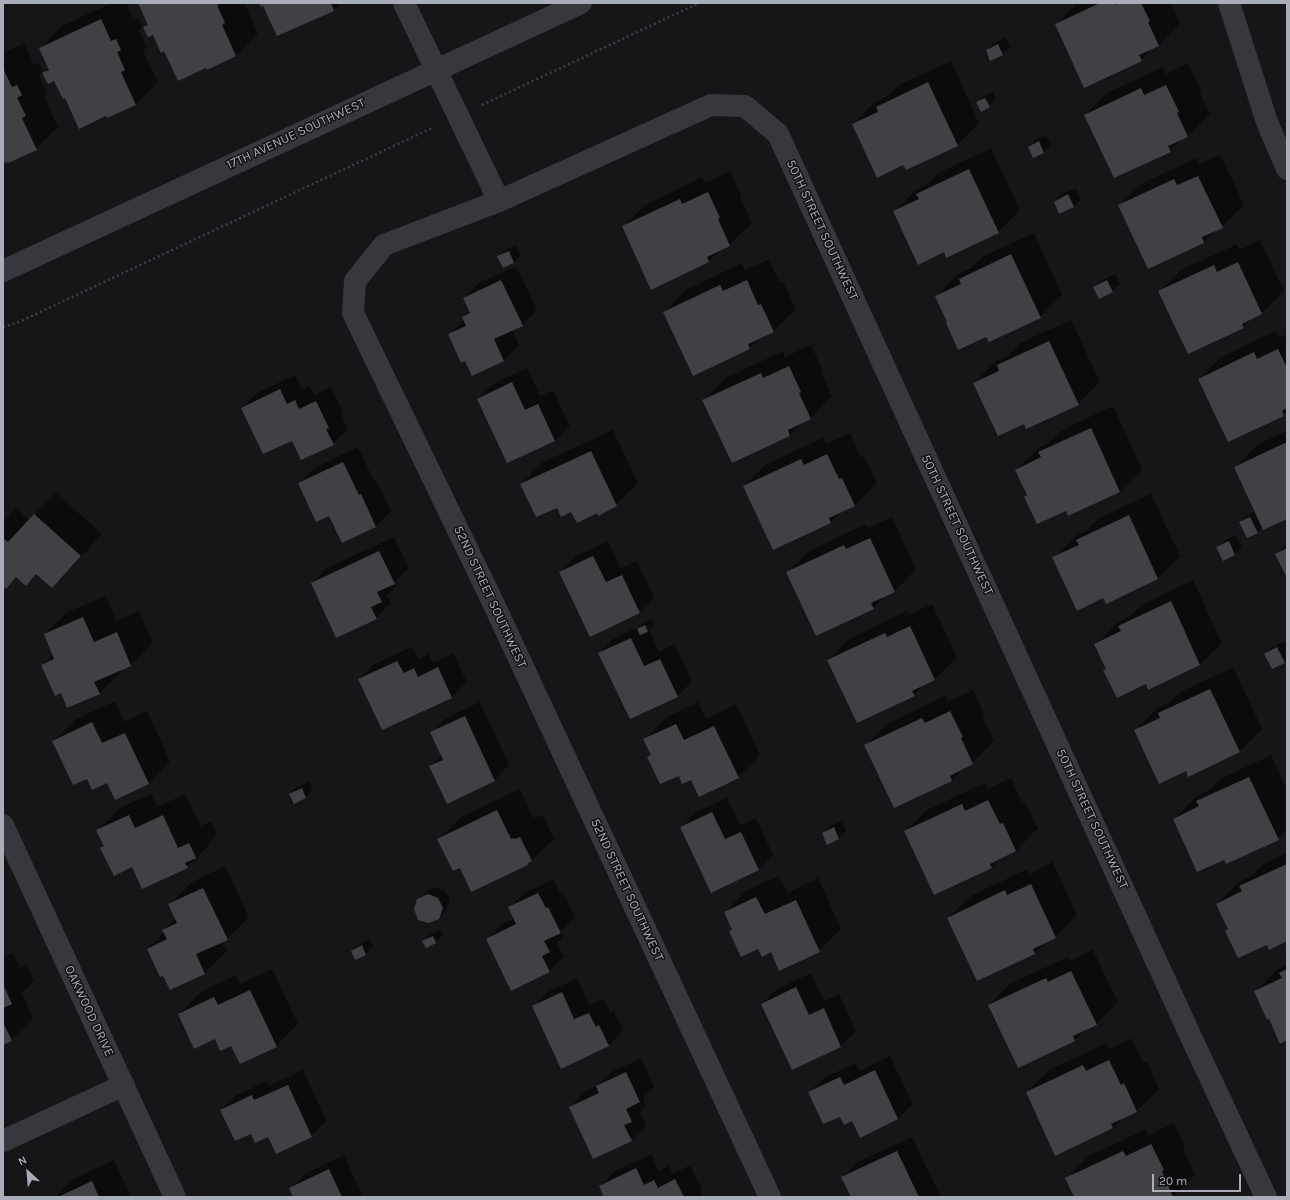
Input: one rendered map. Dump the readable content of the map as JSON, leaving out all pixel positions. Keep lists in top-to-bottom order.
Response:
{
  "streets": {
    "street": [
      "17TH AVENUE SOUTHWEST",
      "50TH STREET SOUTHWEST",
      "52ND STREET SOUTHWEST",
      "OAKWOOD DRIVE"
    ]
  },
  "crossings": [
    ["50TH STREET SOUTHWEST", "52ND STREET SOUTHWEST"]
  ],
  "scale_bar": "20 m",
  "north": "top left"
}
